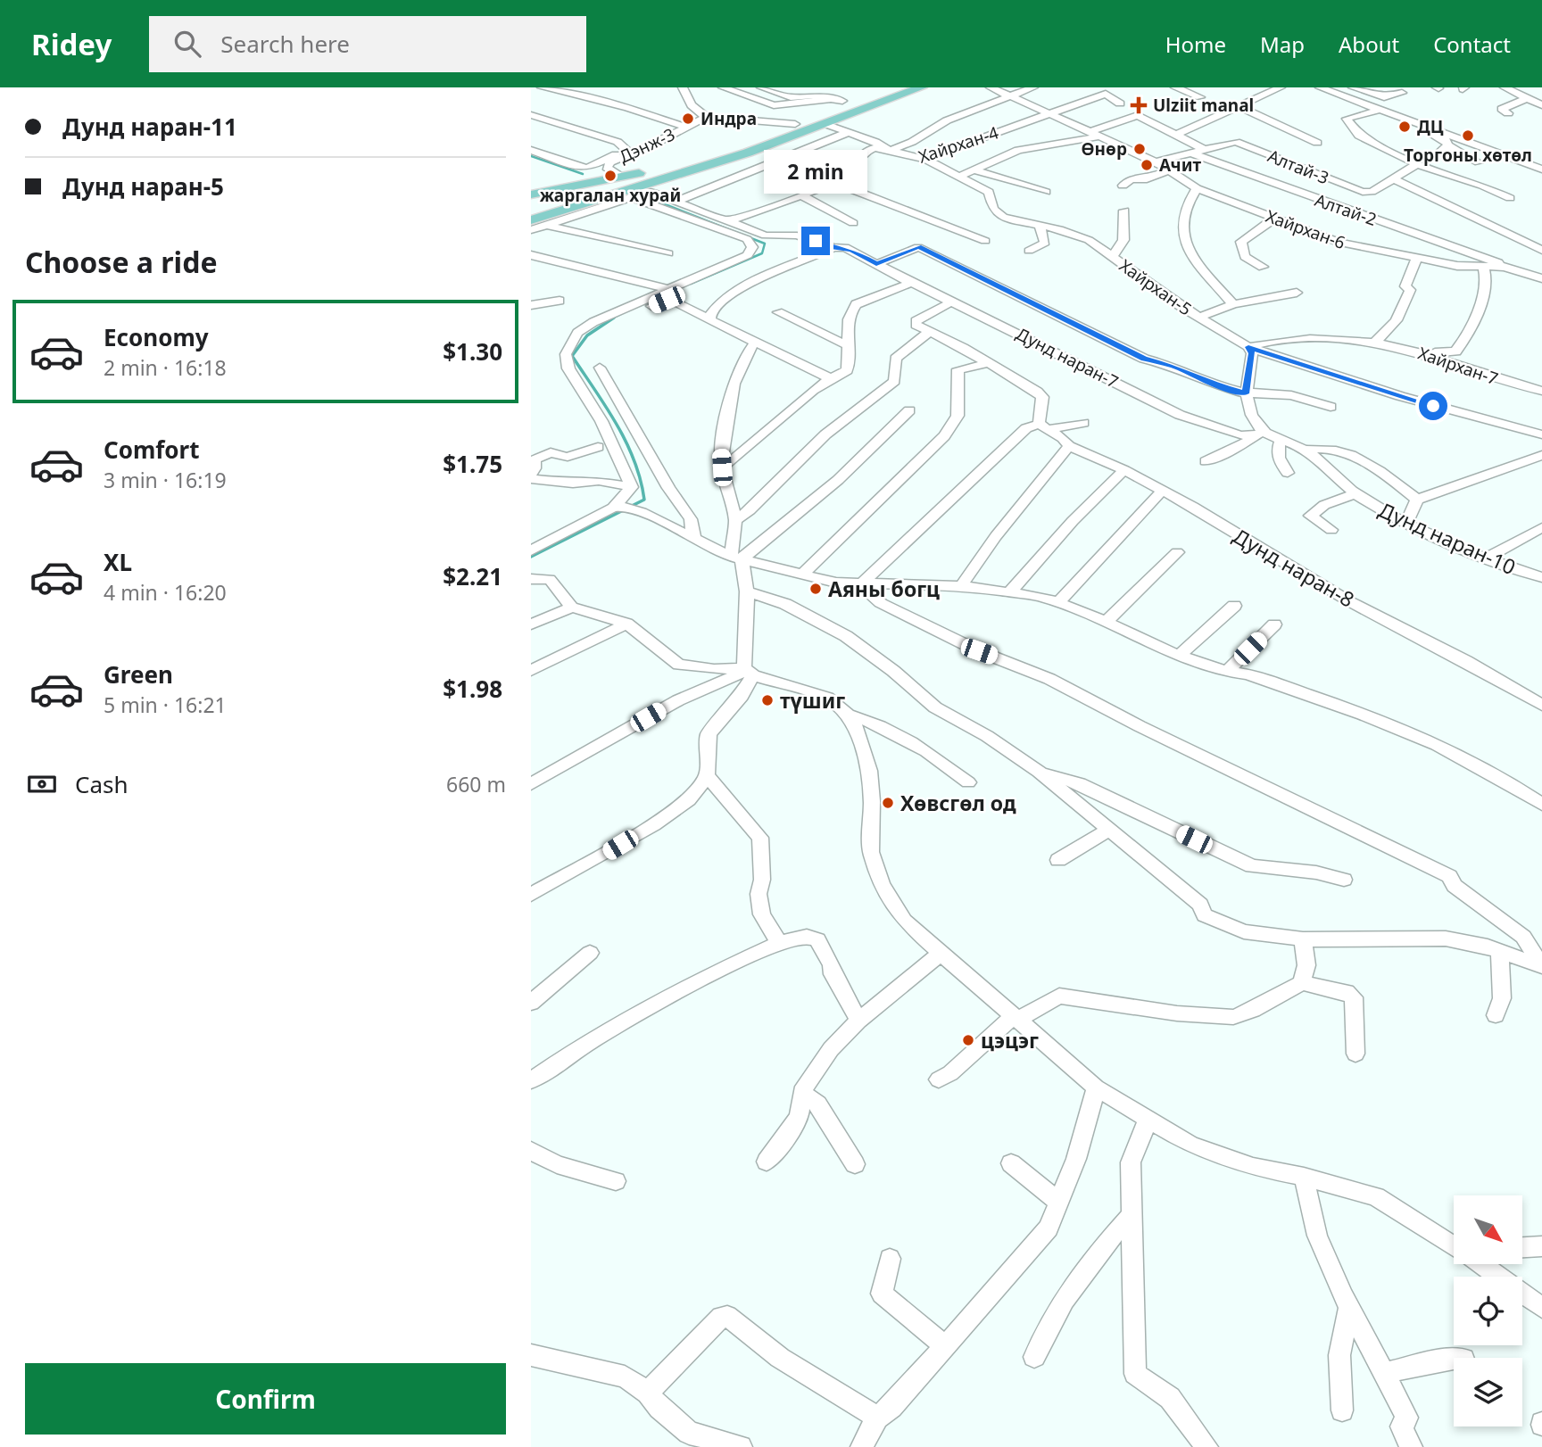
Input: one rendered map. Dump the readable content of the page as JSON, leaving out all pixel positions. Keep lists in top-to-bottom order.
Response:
{
  "streets": {
    "street": [
      "Хайрхан-4",
      "Дэнж-3",
      "Алтай-3",
      "Алтай-2",
      "Хайрхан-6",
      "Хайрхан-5",
      "Дунд наран-7",
      "Хайрхан-7",
      "Дунд наран-10",
      "Дунд наран-8"
    ]
  },
  "crossings": [
    ["Хайрхан-4", "Хайрхан-5"],
    ["Хайрхан-6", "Хайрхан-5"],
    ["Дунд наран-7", "Дунд наран-10"]
  ],
  "places": {
    "health": ["Ulziit manal"],
    "other": [
      "Индра",
      "ДЦ",
      "Торгоны хөтөл",
      "Өнөр",
      "Ачит",
      "жаргалан хурай",
      "Аяны богц",
      "түшиг",
      "Хөвсгөл од",
      "цэцэг"
    ]
  },
  "north": "bottom right",
  "page": {
    "header": "Ridey",
    "search": "Search here",
    "nav": [
      "Home",
      "Map",
      "About",
      "Contact"
    ],
    "banner": ["Дунд наран-11", "Дунд наран-5"],
    "bubble": "2 min",
    "heading": "Choose a ride",
    "list": [
      {
        "name": "Economy",
        "note": "2 min · 16:18",
        "value": "$1.30"
      },
      {
        "name": "Comfort",
        "note": "3 min · 16:19",
        "value": "$1.75"
      },
      {
        "name": "XL",
        "note": "4 min · 16:20",
        "value": "$2.21"
      },
      {
        "name": "Green",
        "note": "5 min · 16:21",
        "value": "$1.98"
      }
    ],
    "pay": ["Cash", "660 m"],
    "buttons": "Confirm"
  }
}
